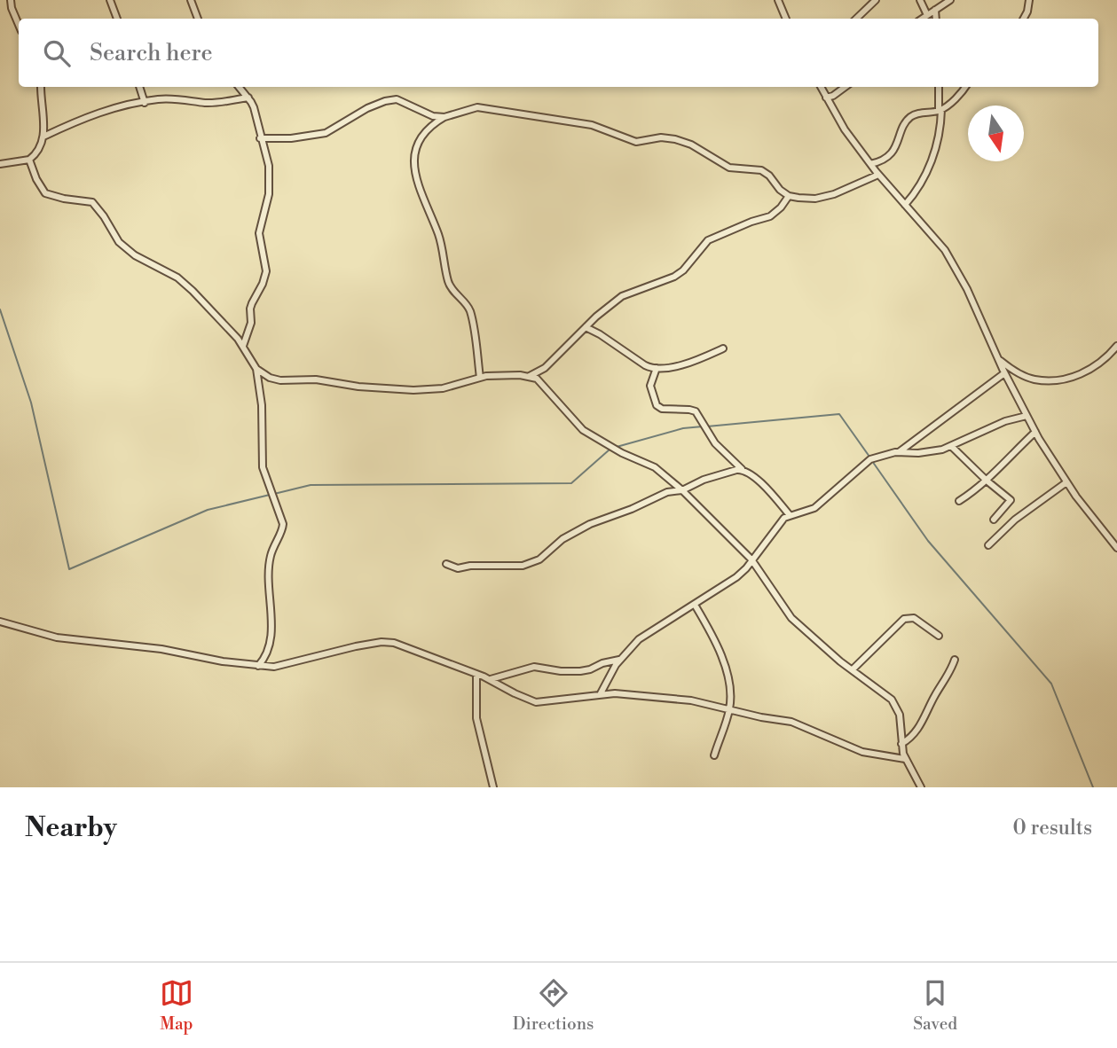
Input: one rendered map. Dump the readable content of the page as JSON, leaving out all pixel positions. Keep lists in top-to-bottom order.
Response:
{
  "north": "bottom",
  "page": {
    "search": "Search here",
    "heading": ["Nearby", "0 results"],
    "nav": ["Map", "Directions", "Saved"]
  }
}
